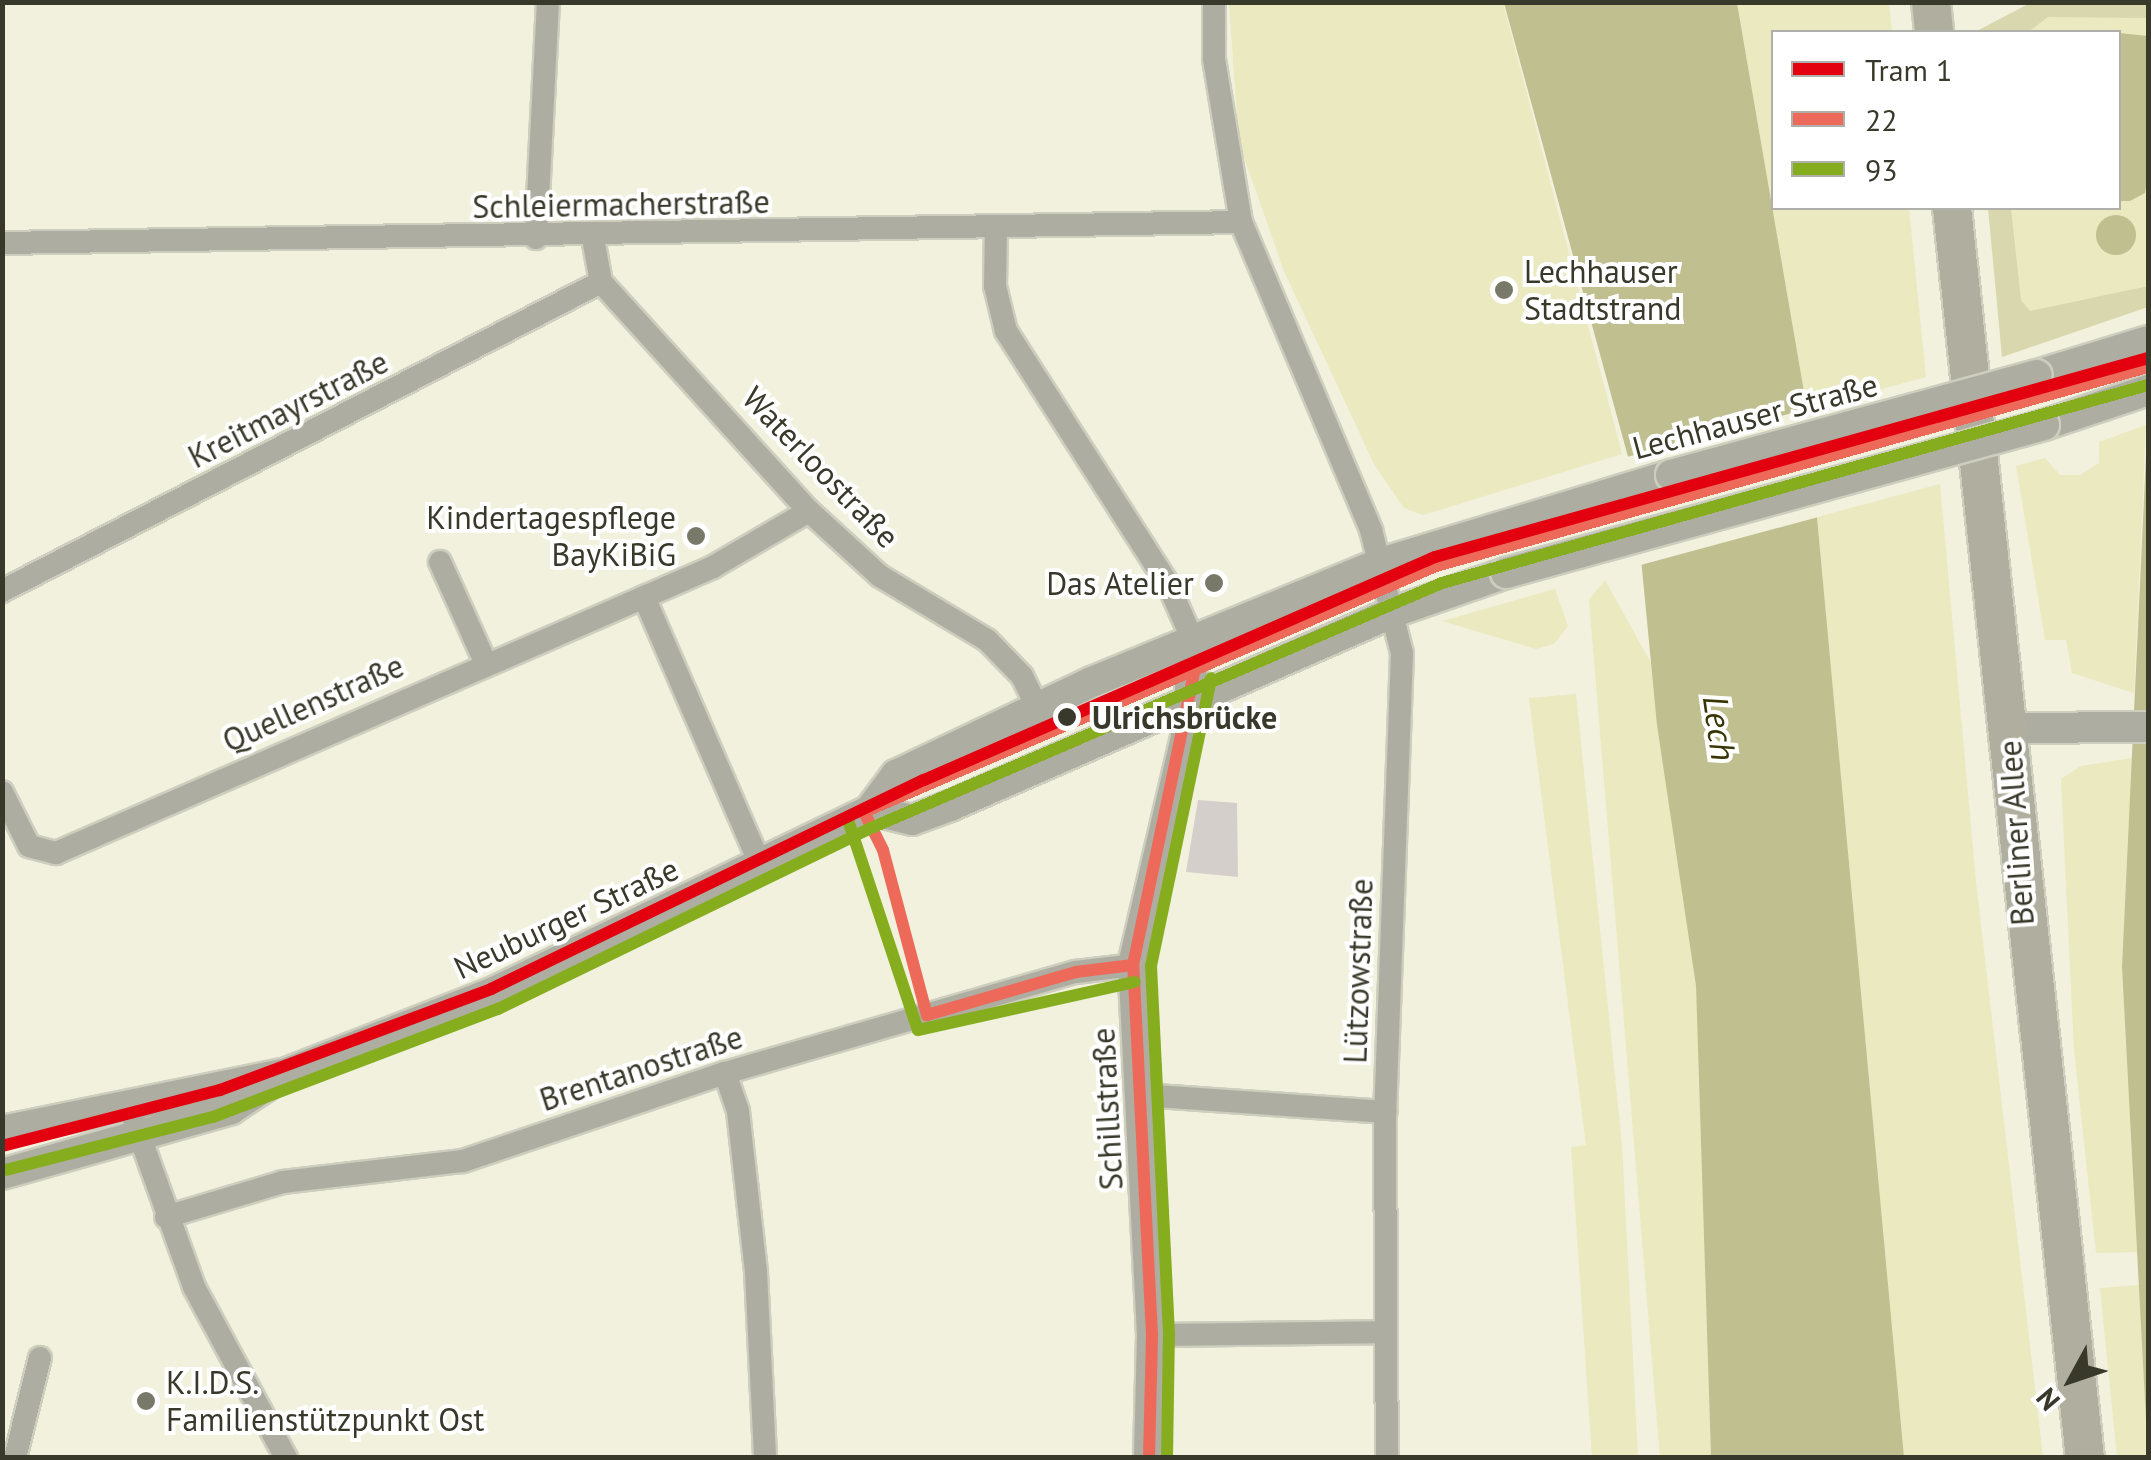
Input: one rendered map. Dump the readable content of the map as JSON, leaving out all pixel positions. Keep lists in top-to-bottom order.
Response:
{
  "streets": {
    "main road": ["Berliner Allee"],
    "street": [
      "Schleiermacherstraße",
      "Kreitmayrstraße",
      "Lechhauser Straße",
      "Waterloostraße",
      "Quellenstraße",
      "Neuburger Straße",
      "Lützowstraße",
      "Brentanostraße",
      "Schillstraße"
    ]
  },
  "crossings": [
    ["Schleiermacherstraße", "Lützowstraße"],
    ["Kreitmayrstraße", "Waterloostraße"],
    ["Lechhauser Straße", "Neuburger Straße"],
    ["Lechhauser Straße", "Lützowstraße"],
    ["Waterloostraße", "Quellenstraße"],
    ["Waterloostraße", "Neuburger Straße"],
    ["Neuburger Straße", "Lützowstraße"],
    ["Neuburger Straße", "Schillstraße"],
    ["Brentanostraße", "Schillstraße"]
  ],
  "water": ["Lech"],
  "places": [
    "Lechhauser Stadtstrand",
    "Kindertagespflege BayKiBiG",
    "Das Atelier",
    "Ulrichsbrücke",
    "K.I.D.S. Familienstützpunkt Ost"
  ],
  "lines": ["tram line 1", "transit line 22", "transit line 93"],
  "legend": ["Tram 1", "22", "93"],
  "north": "bottom left"
}
